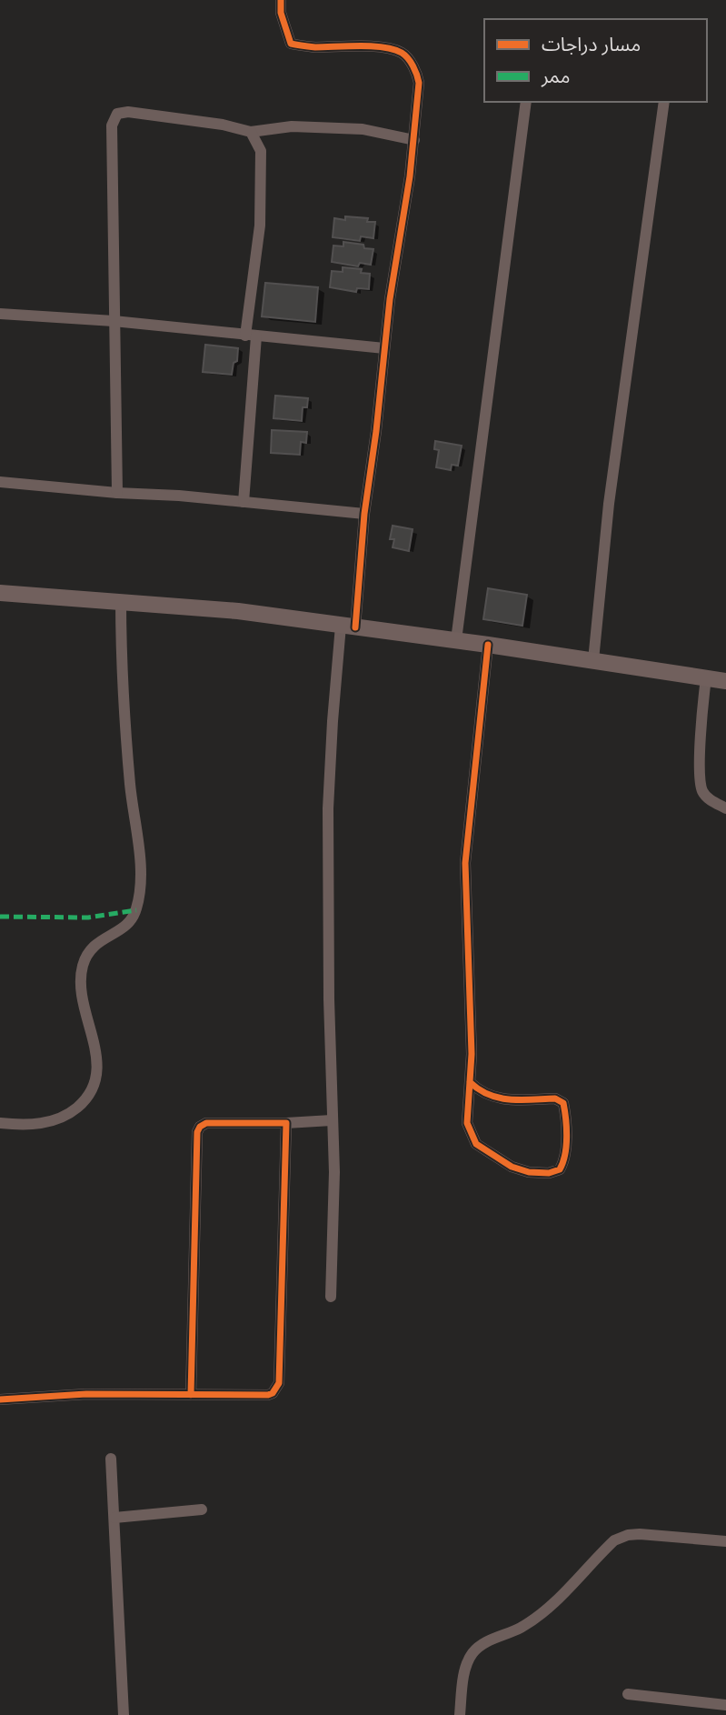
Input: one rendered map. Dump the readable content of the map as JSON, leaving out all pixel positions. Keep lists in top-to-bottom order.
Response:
{
  "legend": ["مسار دراجات", "ممر"]
}
